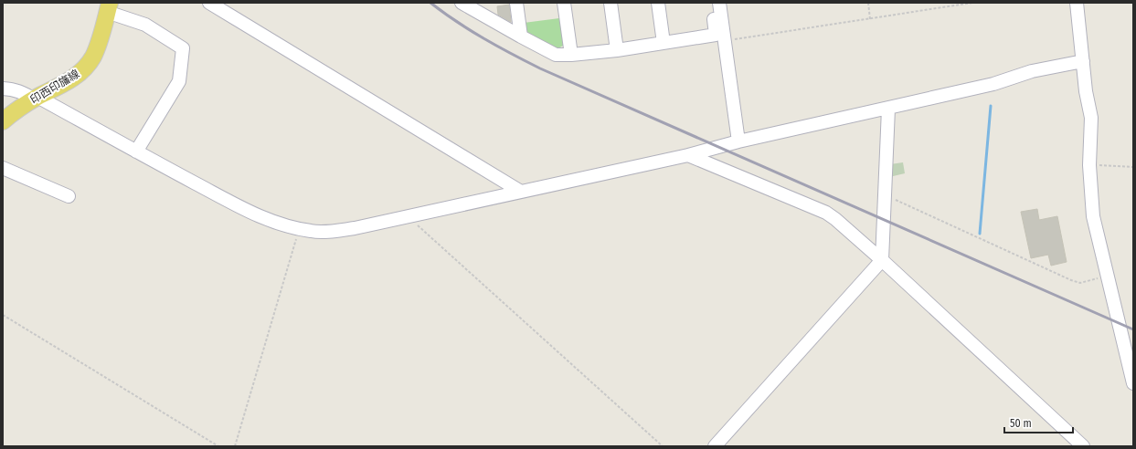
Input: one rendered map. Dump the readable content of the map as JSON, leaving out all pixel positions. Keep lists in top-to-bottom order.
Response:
{
  "streets": {
    "main road": ["印西印旛線"]
  },
  "scale_bar": "50 m"
}
